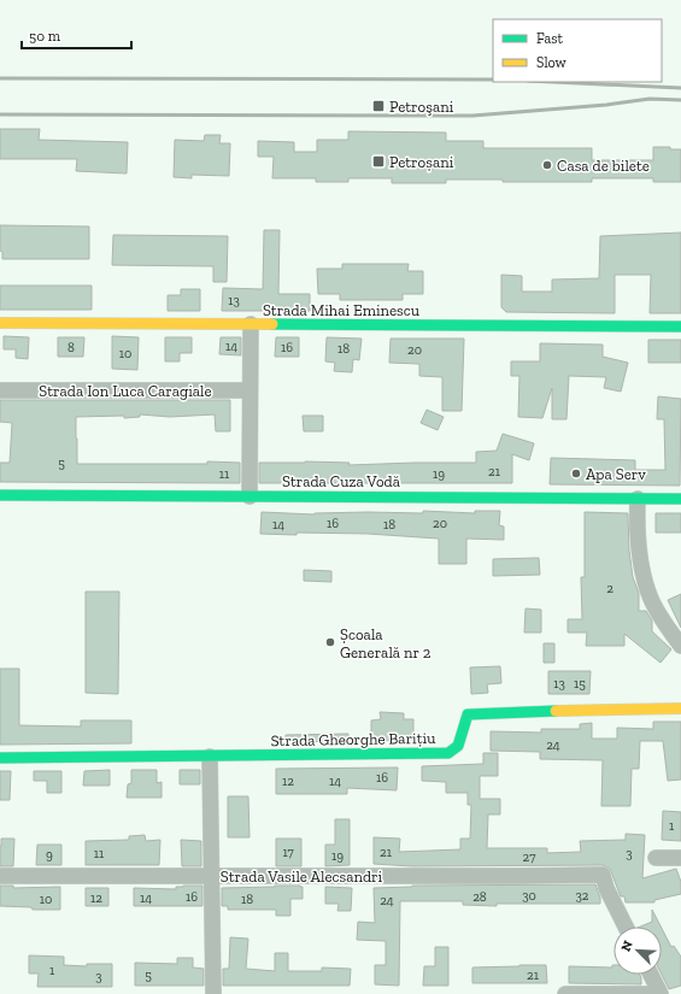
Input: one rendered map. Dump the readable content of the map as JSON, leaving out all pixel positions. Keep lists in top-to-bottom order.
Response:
{
  "streets": {
    "street": [
      "Strada Mihai Eminescu",
      "Strada Ion Luca Caragiale",
      "Strada Cuza Vodă",
      "Strada Gheorghe Barițiu",
      "Strada Vasile Alecsandri"
    ]
  },
  "places": {
    "transit": ["Petroşani", "Petroșani"],
    "other": ["Casa de bilete", "Apa Serv", "Școala Generală nr 2"]
  },
  "house_numbers": [
    "13",
    "14",
    "8",
    "16",
    "18",
    "20",
    "10",
    "5",
    "21",
    "11",
    "19",
    "16",
    "20",
    "14",
    "18",
    "2",
    "13",
    "15",
    "24",
    "16",
    "12",
    "14",
    "1",
    "17",
    "21",
    "11",
    "3",
    "9",
    "19",
    "27",
    "30",
    "32",
    "16",
    "28",
    "12",
    "14",
    "10",
    "18",
    "24",
    "1",
    "5",
    "21",
    "3"
  ],
  "legend": ["Fast", "Slow"],
  "scale_bar": "50 m",
  "north": "top left"
}
